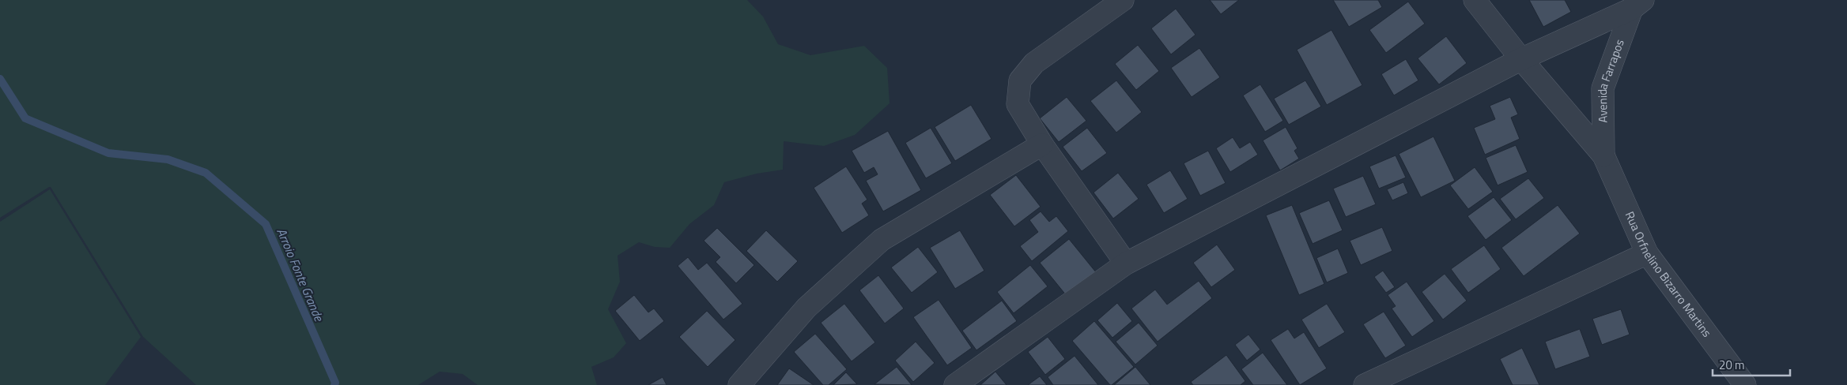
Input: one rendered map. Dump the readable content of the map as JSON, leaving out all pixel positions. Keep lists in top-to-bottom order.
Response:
{
  "streets": {
    "street": ["Avenida Farrapos", "Rua Orfnelino Bizarro Martins"]
  },
  "crossings": [
    ["Avenida Farrapos", "Rua Orfnelino Bizarro Martins"]
  ],
  "water": ["Arroio Fonte Grande"],
  "scale_bar": "20 m"
}
